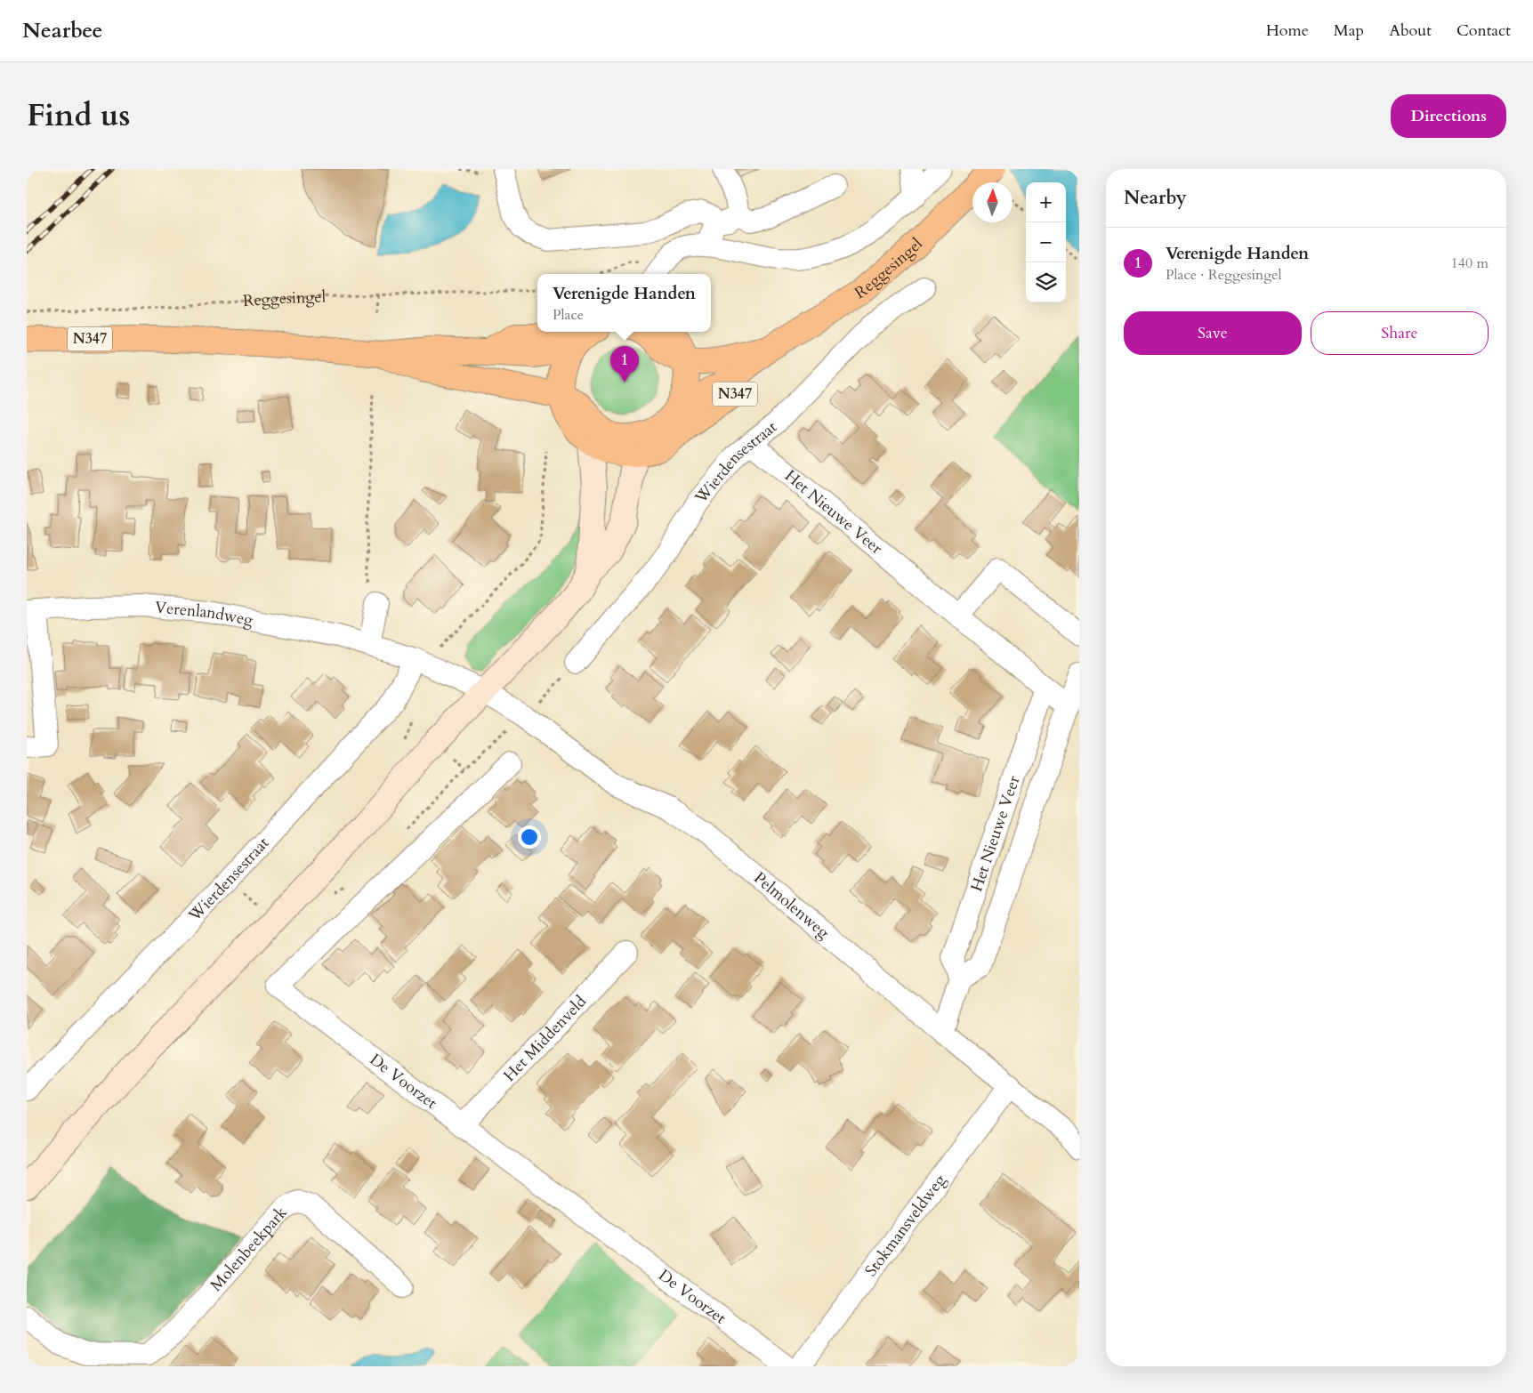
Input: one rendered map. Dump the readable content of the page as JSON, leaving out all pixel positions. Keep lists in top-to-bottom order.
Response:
{
  "streets": {
    "main road": ["Reggesingel", "N347"],
    "street": [
      "Wierdensestraat",
      "Het Nieuwe Veer",
      "Verenlandweg",
      "Pelmolenweg",
      "Het Middenveld",
      "De Voorzet",
      "Stokmansveldweg",
      "Molenbeekpark"
    ]
  },
  "crossings": [
    ["Reggesingel", "N347"],
    ["Wierdensestraat", "Het Nieuwe Veer"],
    ["Wierdensestraat", "Verenlandweg"],
    ["Verenlandweg", "Pelmolenweg"],
    ["Pelmolenweg", "Stokmansveldweg"],
    ["Het Middenveld", "De Voorzet"]
  ],
  "north": "top",
  "page": {
    "header": "Nearbee",
    "nav": [
      "Home",
      "Map",
      "About",
      "Contact"
    ],
    "title": "Find us",
    "buttons": [
      "Directions",
      ["Save", "Share"]
    ],
    "heading": "Nearby",
    "map_buttons": ["+", "−"],
    "list": [
      {
        "mark": "1",
        "name": "Verenigde Handen",
        "note": "Place · Reggesingel",
        "value": "140 m"
      }
    ],
    "popup": ["Verenigde Handen", "Place"],
    "pins": "1"
  }
}
